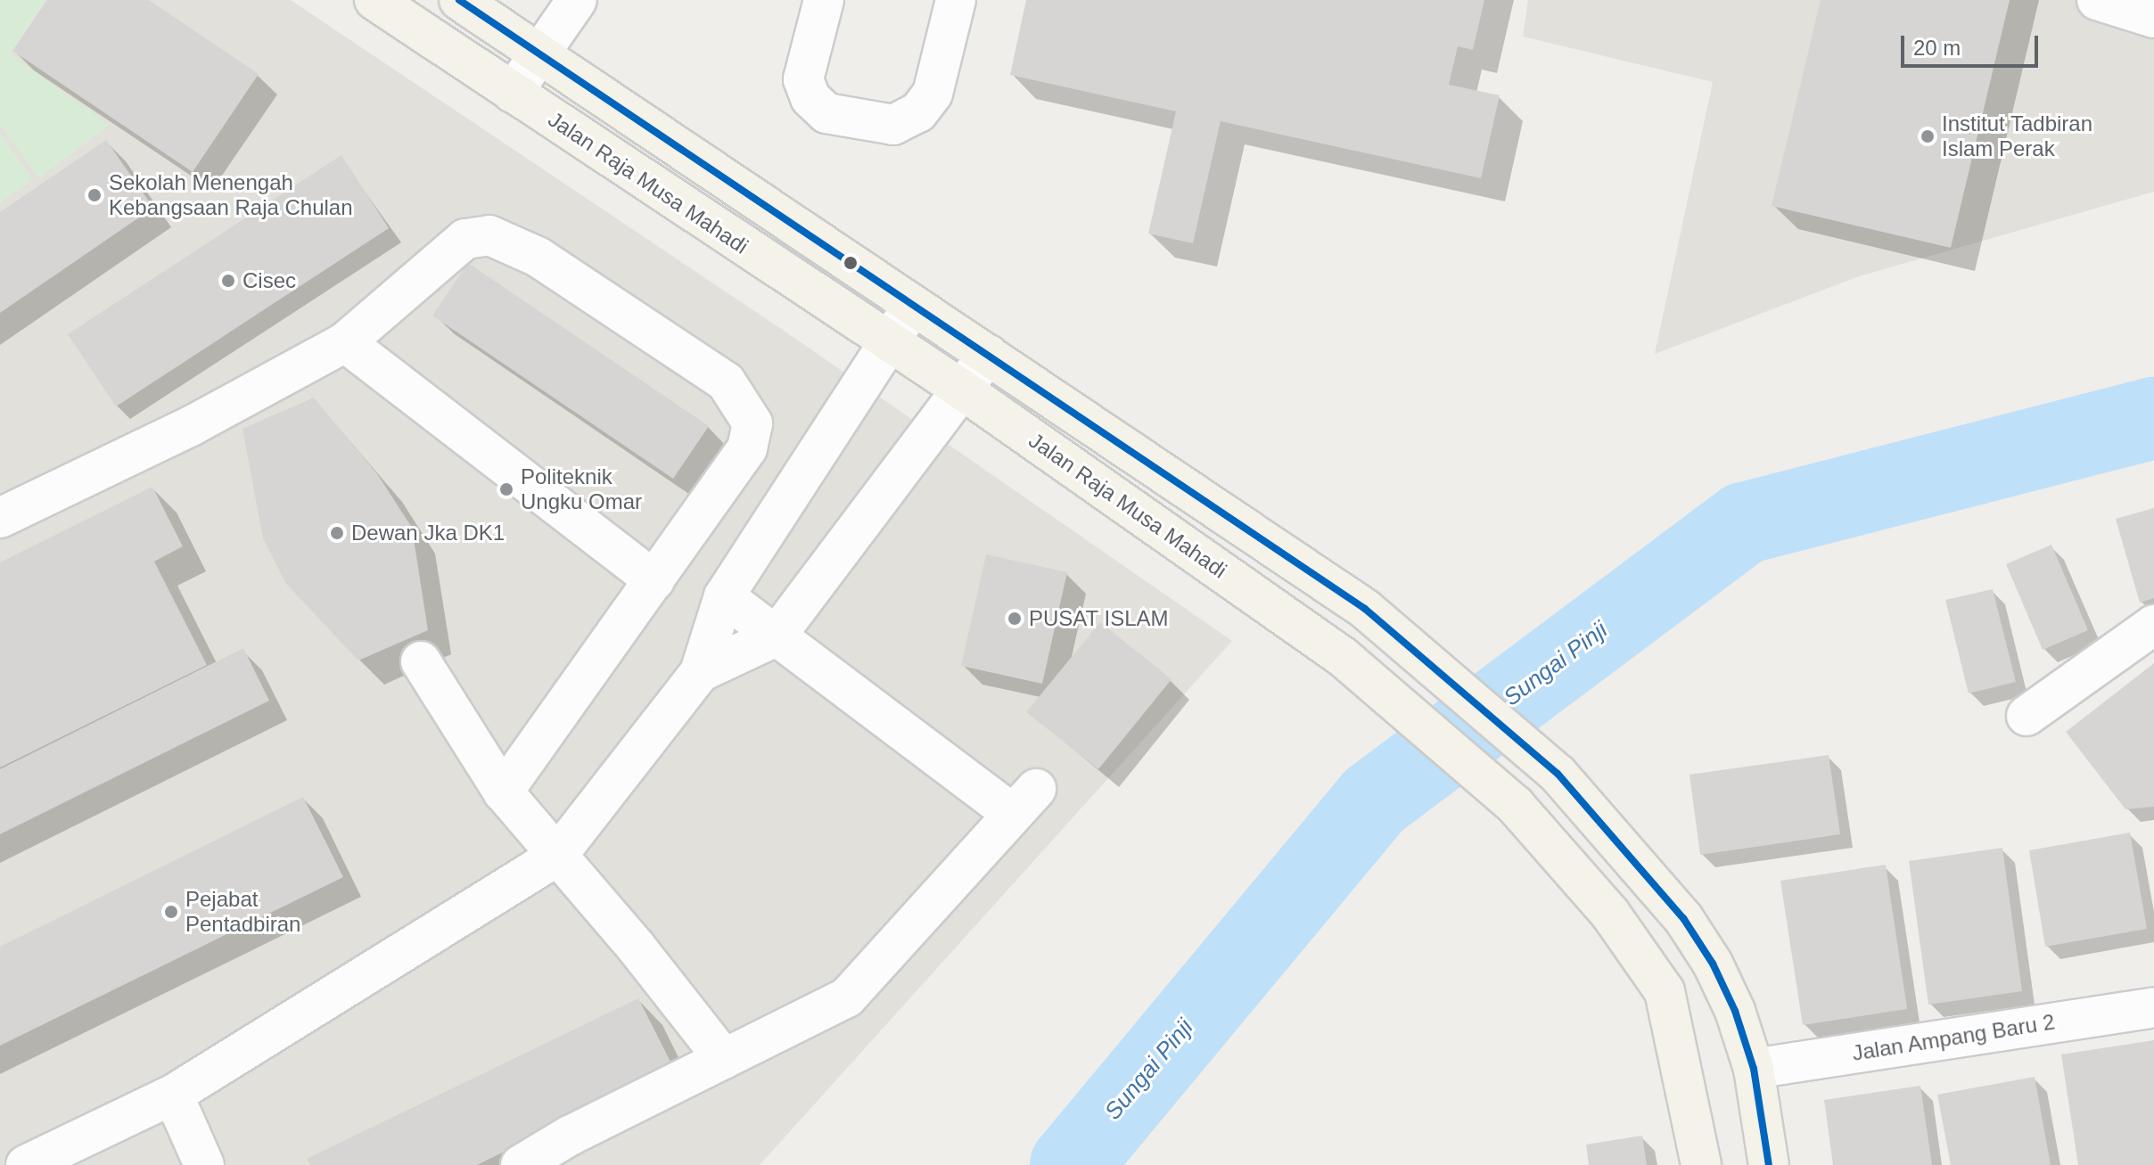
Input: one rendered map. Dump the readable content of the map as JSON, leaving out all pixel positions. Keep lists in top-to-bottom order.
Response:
{
  "streets": {
    "main road": ["Jalan Raja Musa Mahadi"],
    "street": ["Jalan Ampang Baru 2"]
  },
  "crossings": [
    ["Jalan Raja Musa Mahadi", "Jalan Ampang Baru 2"]
  ],
  "water": ["Sungai Pinji"],
  "places": [
    "Institut Tadbiran Islam Perak",
    "Sekolah Menengah Kebangsaan Raja Chulan",
    "Cisec",
    "Politeknik Ungku Omar",
    "Dewan Jka DK1",
    "PUSAT ISLAM",
    "Pejabat Pentadbiran"
  ],
  "scale_bar": "20 m"
}
